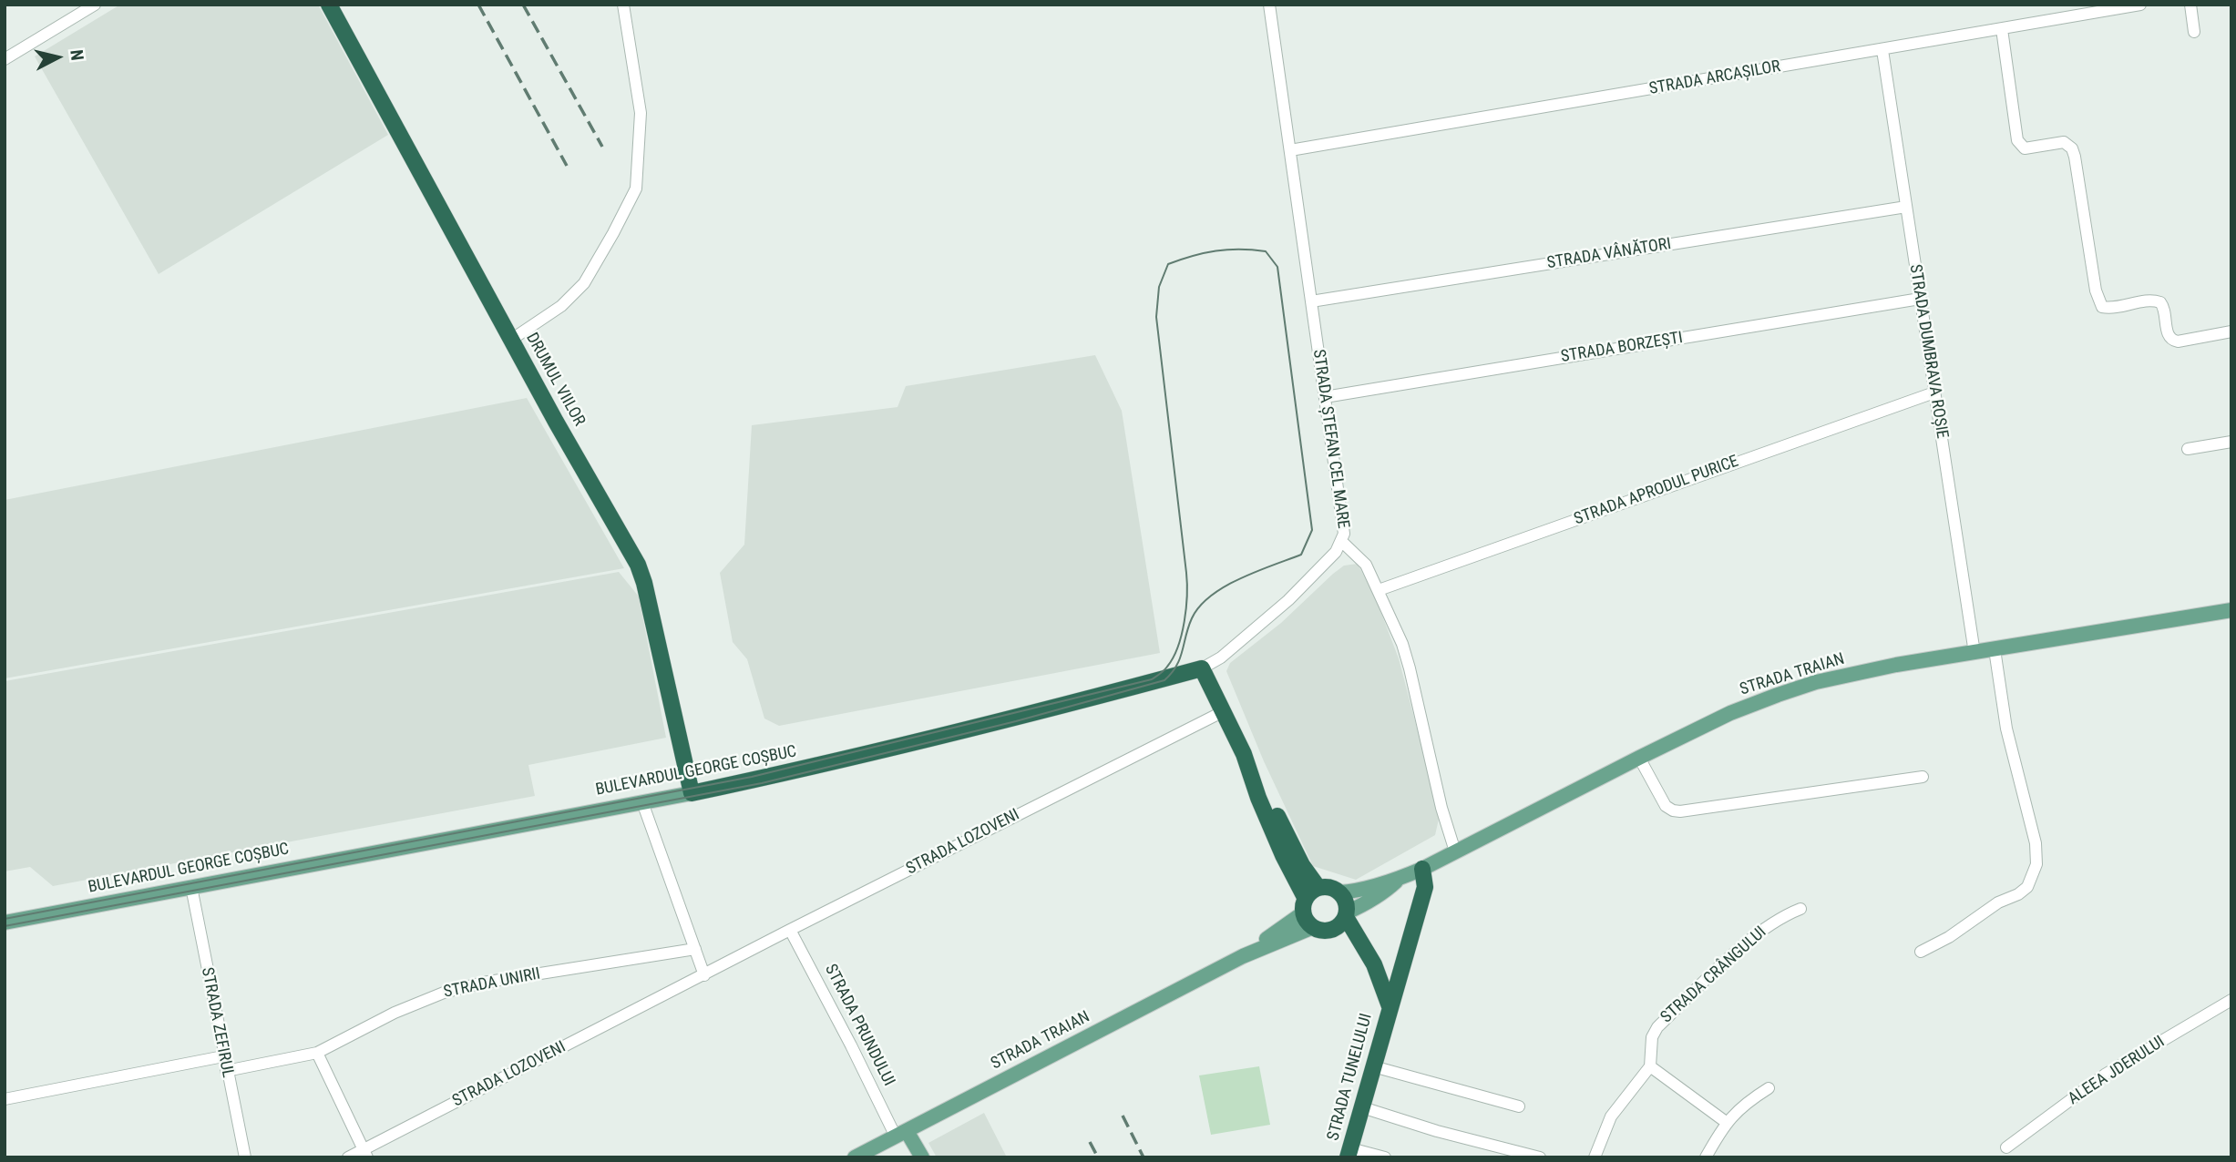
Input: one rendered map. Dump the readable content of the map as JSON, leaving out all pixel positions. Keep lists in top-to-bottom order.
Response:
{
  "streets": {
    "highway": ["DRUMUL VIILOR", "BULEVARDUL GEORGE COȘBUC", "STRADA TUNELULUI"],
    "main road": ["STRADA TRAIAN", "STRADA PRUNDULUI"],
    "street": [
      "STRADA ARCAȘILOR",
      "STRADA VÂNĂTORI",
      "STRADA BORZEȘTI",
      "STRADA DUMBRAVA ROȘIE",
      "STRADA ȘTEFAN CEL MARE",
      "STRADA APRODUL PURICE",
      "STRADA LOZOVENI",
      "STRADA CRÂNGULUI",
      "STRADA UNIRII",
      "STRADA ZEFIRUL",
      "ALEEA JDERULUI"
    ]
  },
  "crossings": [
    ["STRADA ARCAȘILOR", "STRADA DUMBRAVA ROȘIE"],
    ["STRADA ARCAȘILOR", "STRADA ȘTEFAN CEL MARE"],
    ["STRADA VÂNĂTORI", "STRADA DUMBRAVA ROȘIE"],
    ["STRADA VÂNĂTORI", "STRADA ȘTEFAN CEL MARE"],
    ["STRADA BORZEȘTI", "STRADA DUMBRAVA ROȘIE"],
    ["STRADA BORZEȘTI", "STRADA ȘTEFAN CEL MARE"],
    ["STRADA DUMBRAVA ROȘIE", "STRADA APRODUL PURICE"],
    ["STRADA DUMBRAVA ROȘIE", "STRADA TRAIAN"],
    ["DRUMUL VIILOR", "BULEVARDUL GEORGE COȘBUC"],
    ["STRADA ȘTEFAN CEL MARE", "STRADA APRODUL PURICE"],
    ["STRADA ȘTEFAN CEL MARE", "STRADA TRAIAN"],
    ["STRADA ȘTEFAN CEL MARE", "BULEVARDUL GEORGE COȘBUC"],
    ["STRADA TRAIAN", "STRADA PRUNDULUI"],
    ["STRADA TRAIAN", "STRADA TUNELULUI"],
    ["BULEVARDUL GEORGE COȘBUC", "STRADA ZEFIRUL"],
    ["STRADA LOZOVENI", "STRADA PRUNDULUI"],
    ["STRADA UNIRII", "STRADA ZEFIRUL"]
  ],
  "north": "right"
}
